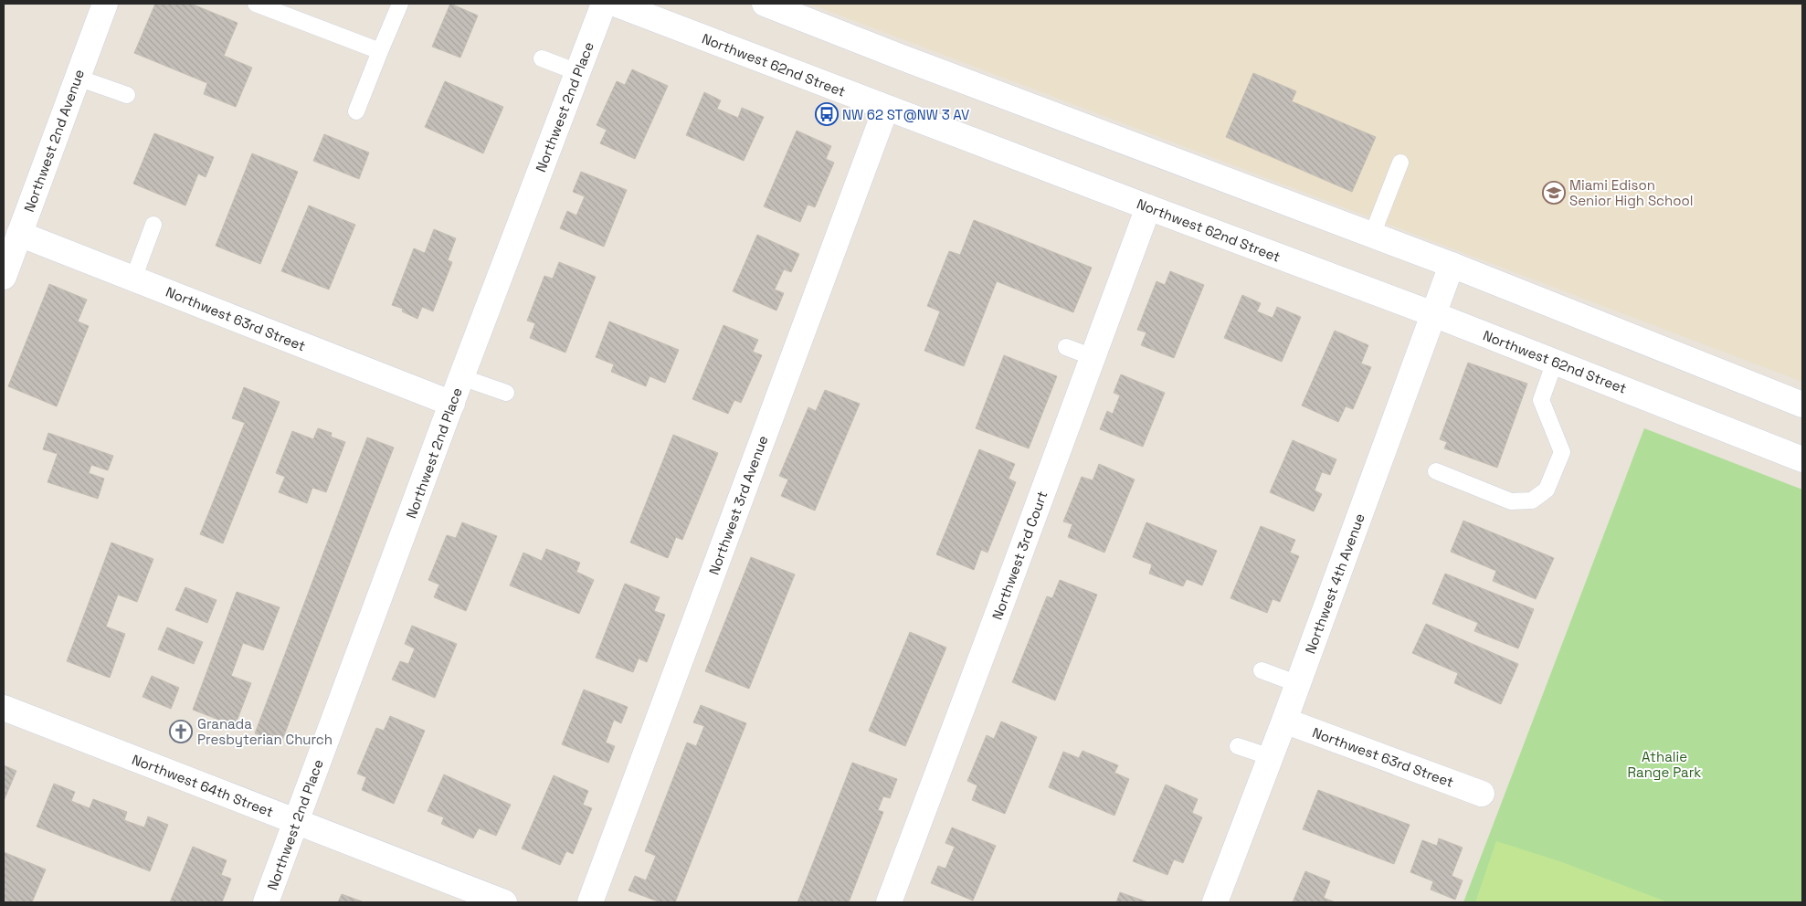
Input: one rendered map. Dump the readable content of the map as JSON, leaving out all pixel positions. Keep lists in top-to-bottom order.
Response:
{
  "streets": {
    "street": [
      "Northwest 62nd Street",
      "Northwest 2nd Place",
      "Northwest 2nd Avenue",
      "Northwest 63rd Street",
      "Northwest 3rd Avenue",
      "Northwest 3rd Court",
      "Northwest 4th Avenue",
      "Northwest 64th Street"
    ]
  },
  "crossings": [
    ["Northwest 62nd Street", "Northwest 3rd Avenue"],
    ["Northwest 62nd Street", "Northwest 3rd Court"],
    ["Northwest 62nd Street", "Northwest 4th Avenue"],
    ["Northwest 2nd Place", "Northwest 63rd Street"],
    ["Northwest 2nd Place", "Northwest 64th Street"],
    ["Northwest 2nd Avenue", "Northwest 63rd Street"],
    ["Northwest 63rd Street", "Northwest 4th Avenue"]
  ],
  "parks": ["Athalie Range Park"],
  "places": {
    "bus stop": ["NW 62 ST@NW 3 AV"],
    "school or university": ["Miami Edison Senior High School"],
    "church": ["Granada Presbyterian Church"]
  }
}
